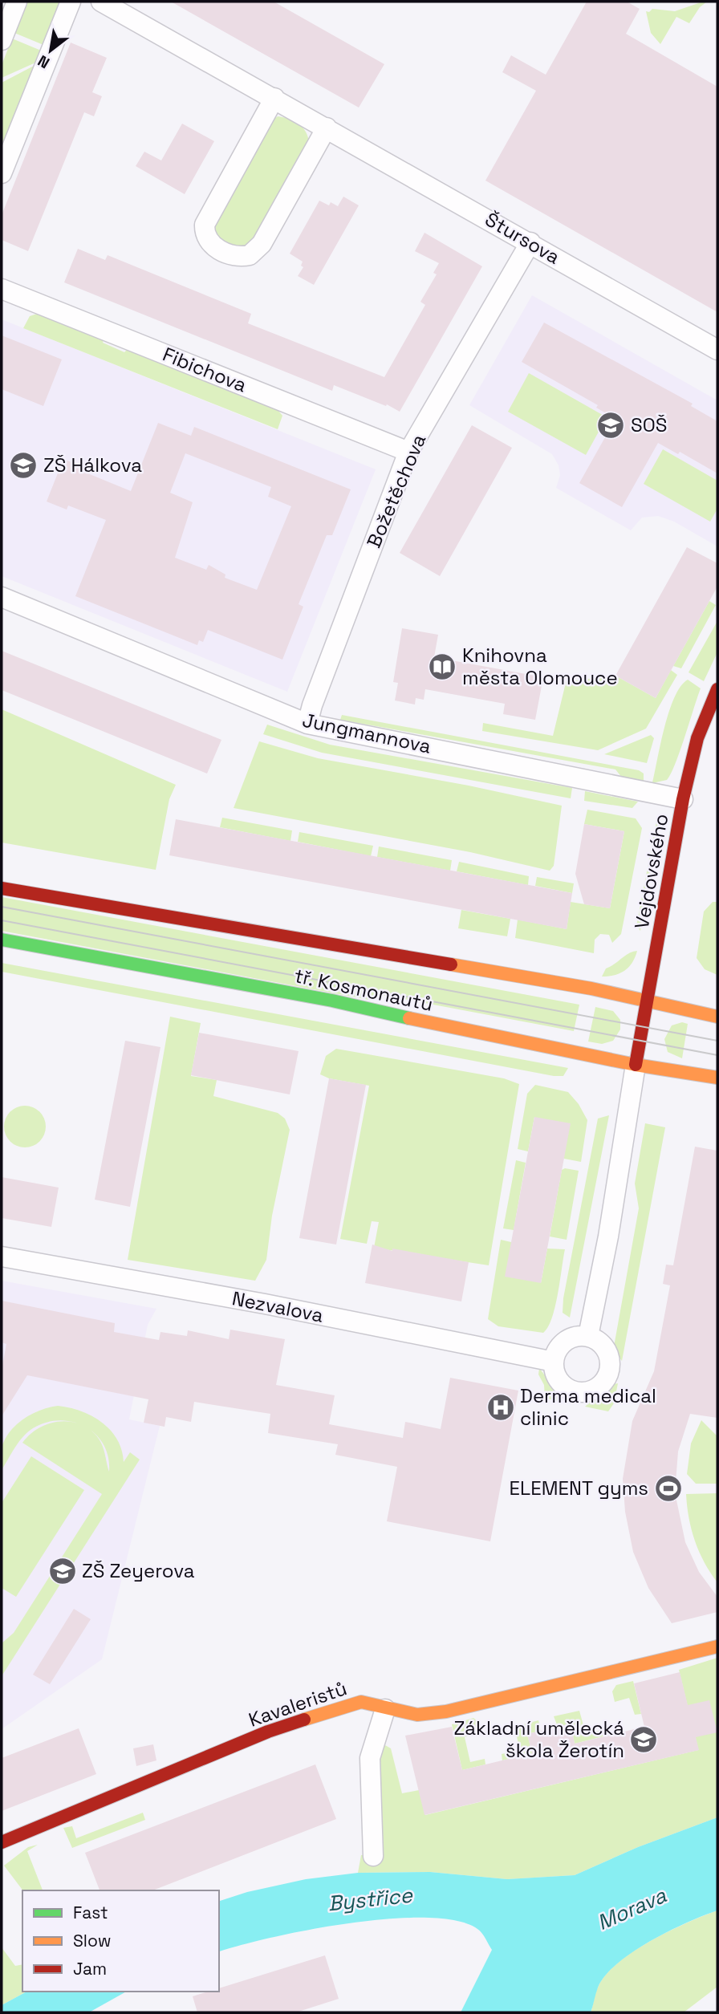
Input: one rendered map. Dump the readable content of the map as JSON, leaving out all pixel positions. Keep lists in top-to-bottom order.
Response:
{
  "streets": {
    "street": [
      "Štursova",
      "Fibichova",
      "Božetěchova",
      "Jungmannova",
      "Vejdovského",
      "tř. Kosmonautů",
      "Nezvalova",
      "Kavaleristů"
    ]
  },
  "crossings": [
    ["Štursova", "Božetěchova"],
    ["Fibichova", "Božetěchova"],
    ["Božetěchova", "Jungmannova"],
    ["Jungmannova", "Vejdovského"],
    ["Vejdovského", "tř. Kosmonautů"]
  ],
  "water": ["Bystřice", "Morava"],
  "places": {
    "school or university": [
      "SOŠ",
      "ZŠ Hálkova",
      "ZŠ Zeyerova",
      "Základní umělecká škola Žerotín"
    ],
    "library": ["Knihovna města Olomouce"],
    "hospital": ["Derma medical clinic"],
    "sports": ["ELEMENT gyms"]
  },
  "legend": ["Fast", "Slow", "Jam"],
  "north": "bottom left"
}
